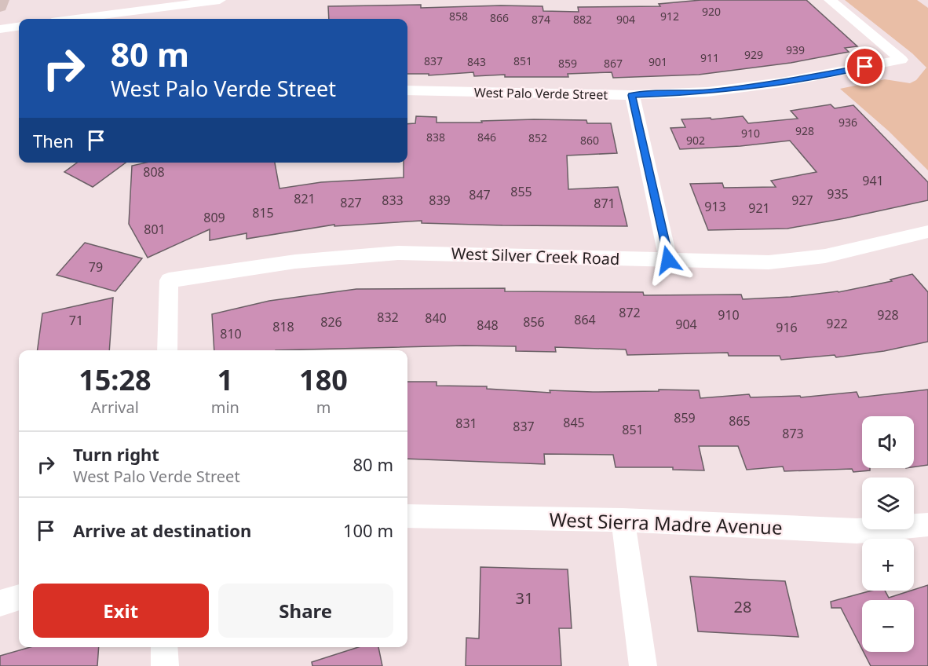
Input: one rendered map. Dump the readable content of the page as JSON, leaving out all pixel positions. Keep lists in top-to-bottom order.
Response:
{
  "streets": {
    "street": ["West Palo Verde Street", "West Silver Creek Road", "West Sierra Madre Avenue"]
  },
  "house_numbers": [
    "920",
    "858",
    "912",
    "866",
    "874",
    "882",
    "904",
    "939",
    "929",
    "911",
    "837",
    "851",
    "843",
    "901",
    "859",
    "867",
    "936",
    "928",
    "910",
    "838",
    "846",
    "852",
    "860",
    "902",
    "808",
    "941",
    "855",
    "935",
    "847",
    "821",
    "833",
    "839",
    "927",
    "827",
    "871",
    "913",
    "921",
    "815",
    "809",
    "801",
    "79",
    "872",
    "910",
    "928",
    "832",
    "840",
    "864",
    "71",
    "826",
    "856",
    "922",
    "904",
    "848",
    "818",
    "916",
    "810",
    "859",
    "865",
    "845",
    "831",
    "837",
    "851",
    "873",
    "31",
    "28"
  ],
  "page": {
    "turn": ["80 m", "West Palo Verde Street"],
    "then": "Then",
    "eta": [
      "15:28",
      "Arrival",
      "1",
      "min",
      "180",
      "m"
    ],
    "map_buttons": ["+", "−"],
    "list": [
      {
        "name": "Turn right",
        "note": "West Palo Verde Street",
        "value": "80 m"
      },
      {
        "name": "Arrive at destination",
        "value": "100 m"
      }
    ],
    "buttons": ["Exit", "Share"]
  }
}
